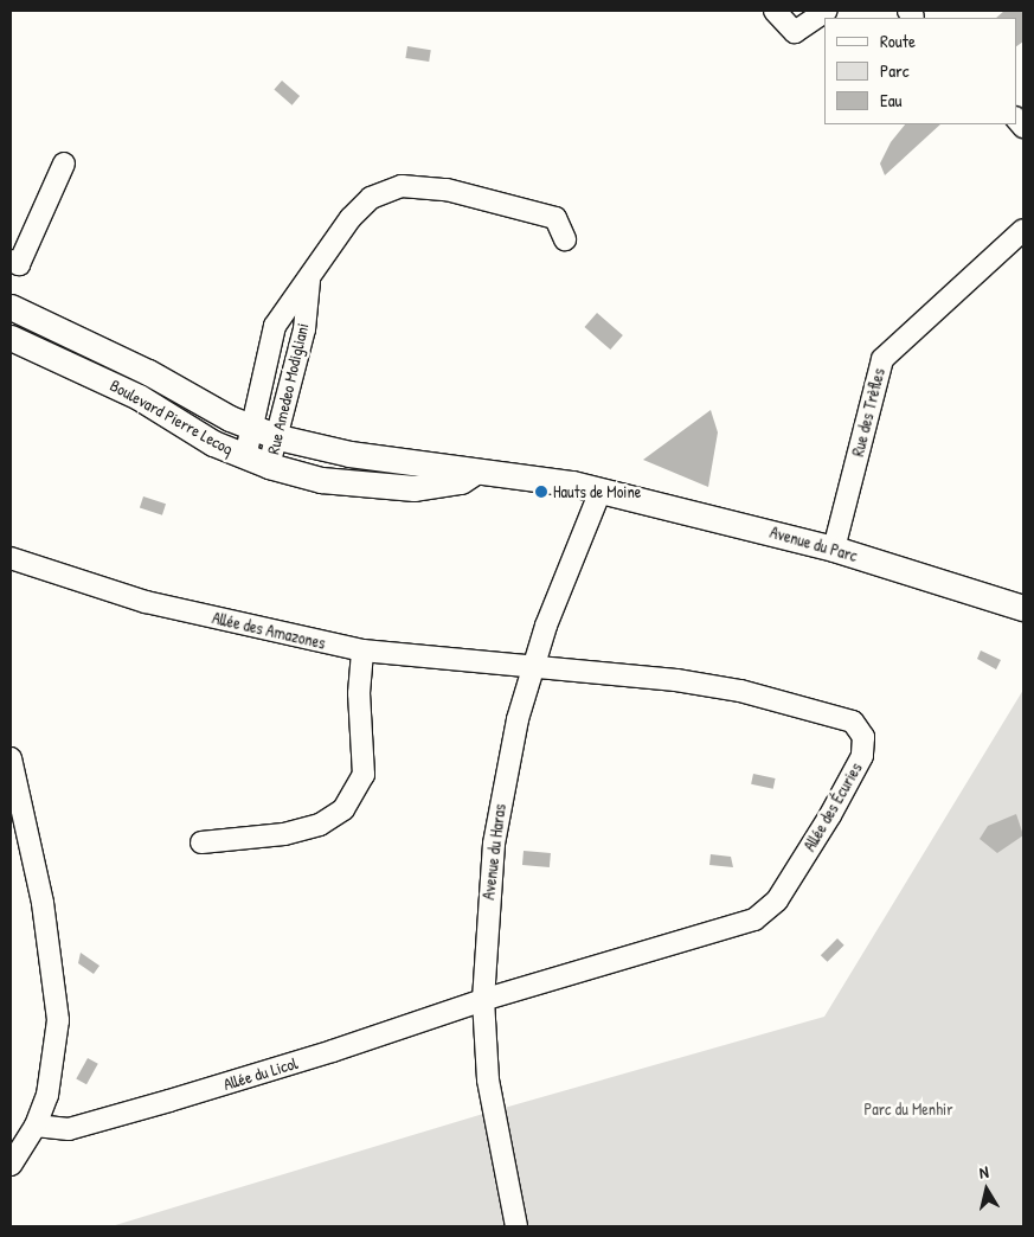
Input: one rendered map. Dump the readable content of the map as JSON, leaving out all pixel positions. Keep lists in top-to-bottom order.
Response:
{
  "streets": {
    "street": [
      "Rue Amedeo Modigliani",
      "Rue des Trèfles",
      "Boulevard Pierre Lecoq",
      "Avenue du Parc",
      "Allée des Amazones",
      "Allée des Écuries",
      "Avenue du Haras",
      "Allée du Licol"
    ]
  },
  "crossings": [
    ["Rue Amedeo Modigliani", "Boulevard Pierre Lecoq"],
    ["Rue des Trèfles", "Avenue du Parc"],
    ["Boulevard Pierre Lecoq", "Avenue du Parc"],
    ["Boulevard Pierre Lecoq", "Avenue du Haras"],
    ["Avenue du Parc", "Avenue du Haras"],
    ["Allée des Amazones", "Allée des Écuries"],
    ["Allée des Amazones", "Avenue du Haras"],
    ["Allée des Écuries", "Avenue du Haras"],
    ["Allée des Écuries", "Allée du Licol"],
    ["Avenue du Haras", "Allée du Licol"]
  ],
  "parks": ["Parc du Menhir"],
  "places": ["Hauts de Moine"],
  "legend": ["Route", "Parc", "Eau"],
  "north": "top"
}
